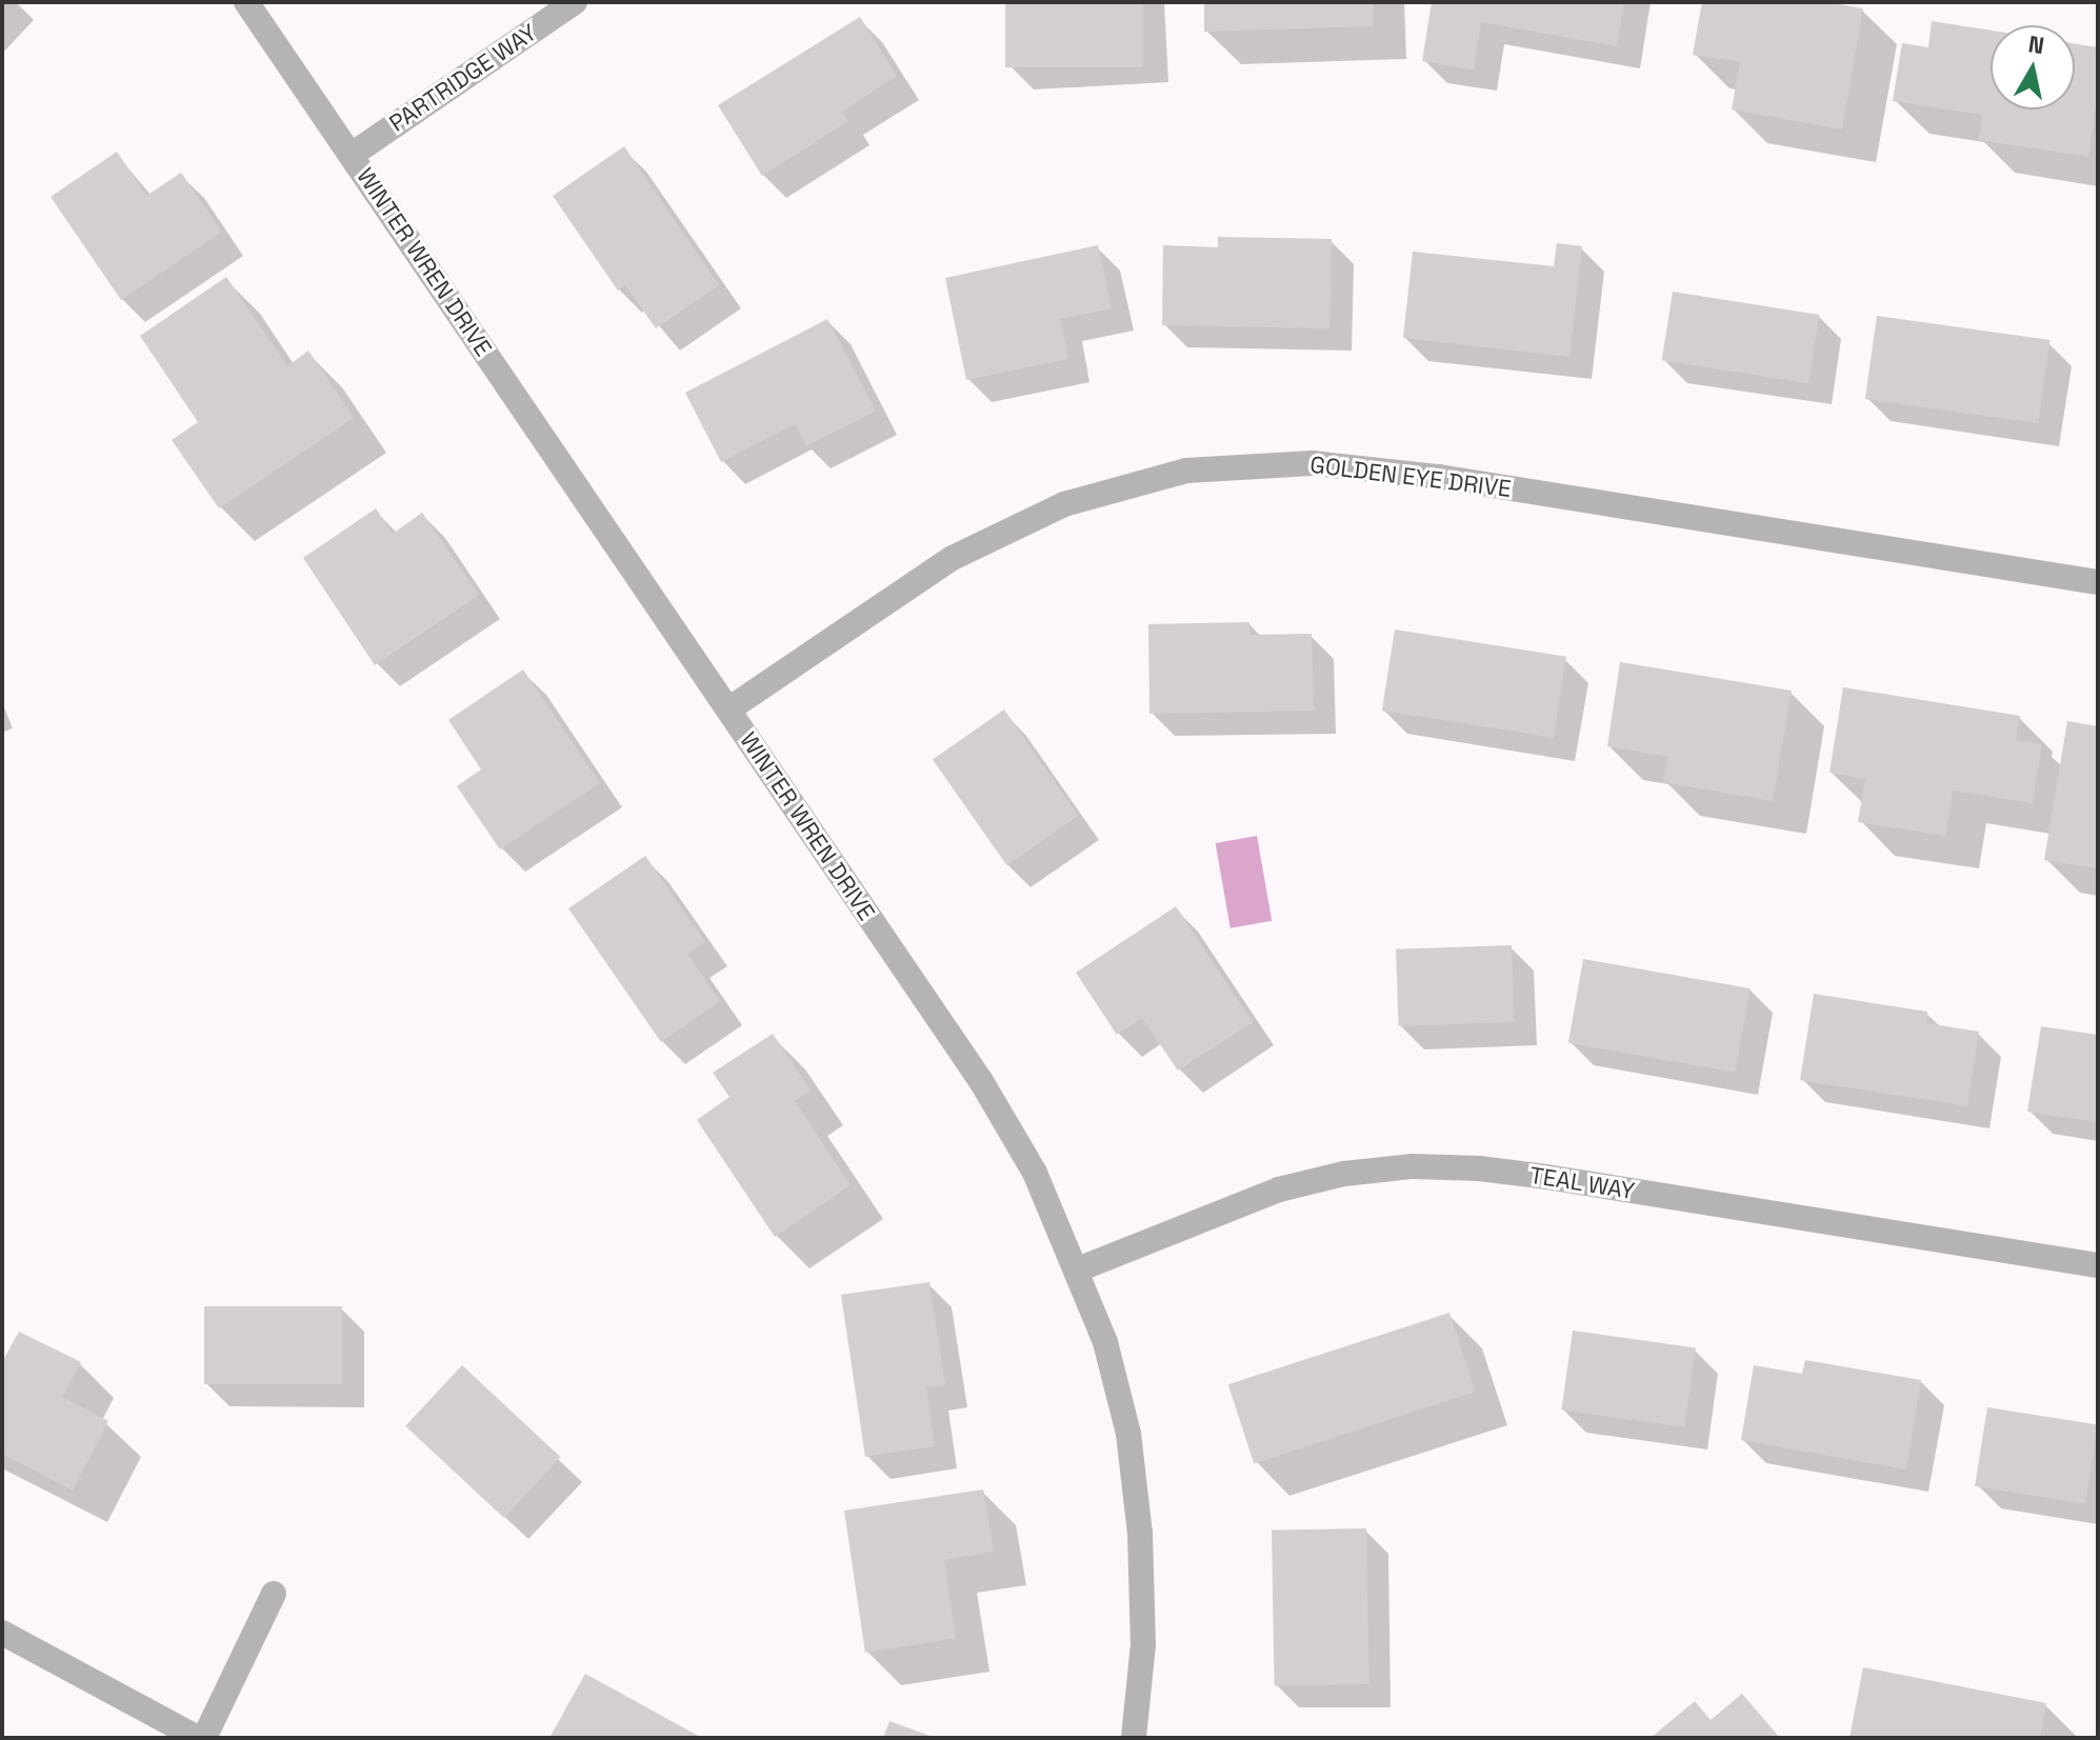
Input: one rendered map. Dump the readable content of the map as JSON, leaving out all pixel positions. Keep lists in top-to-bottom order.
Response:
{
  "streets": {
    "street": [
      "PARTRIDGE WAY",
      "WINTER WREN DRIVE",
      "GOLDEN EYE DRIVE",
      "TEAL WAY"
    ]
  },
  "crossings": [
    ["PARTRIDGE WAY", "WINTER WREN DRIVE"],
    ["WINTER WREN DRIVE", "GOLDEN EYE DRIVE"],
    ["WINTER WREN DRIVE", "TEAL WAY"]
  ],
  "north": "top"
}
